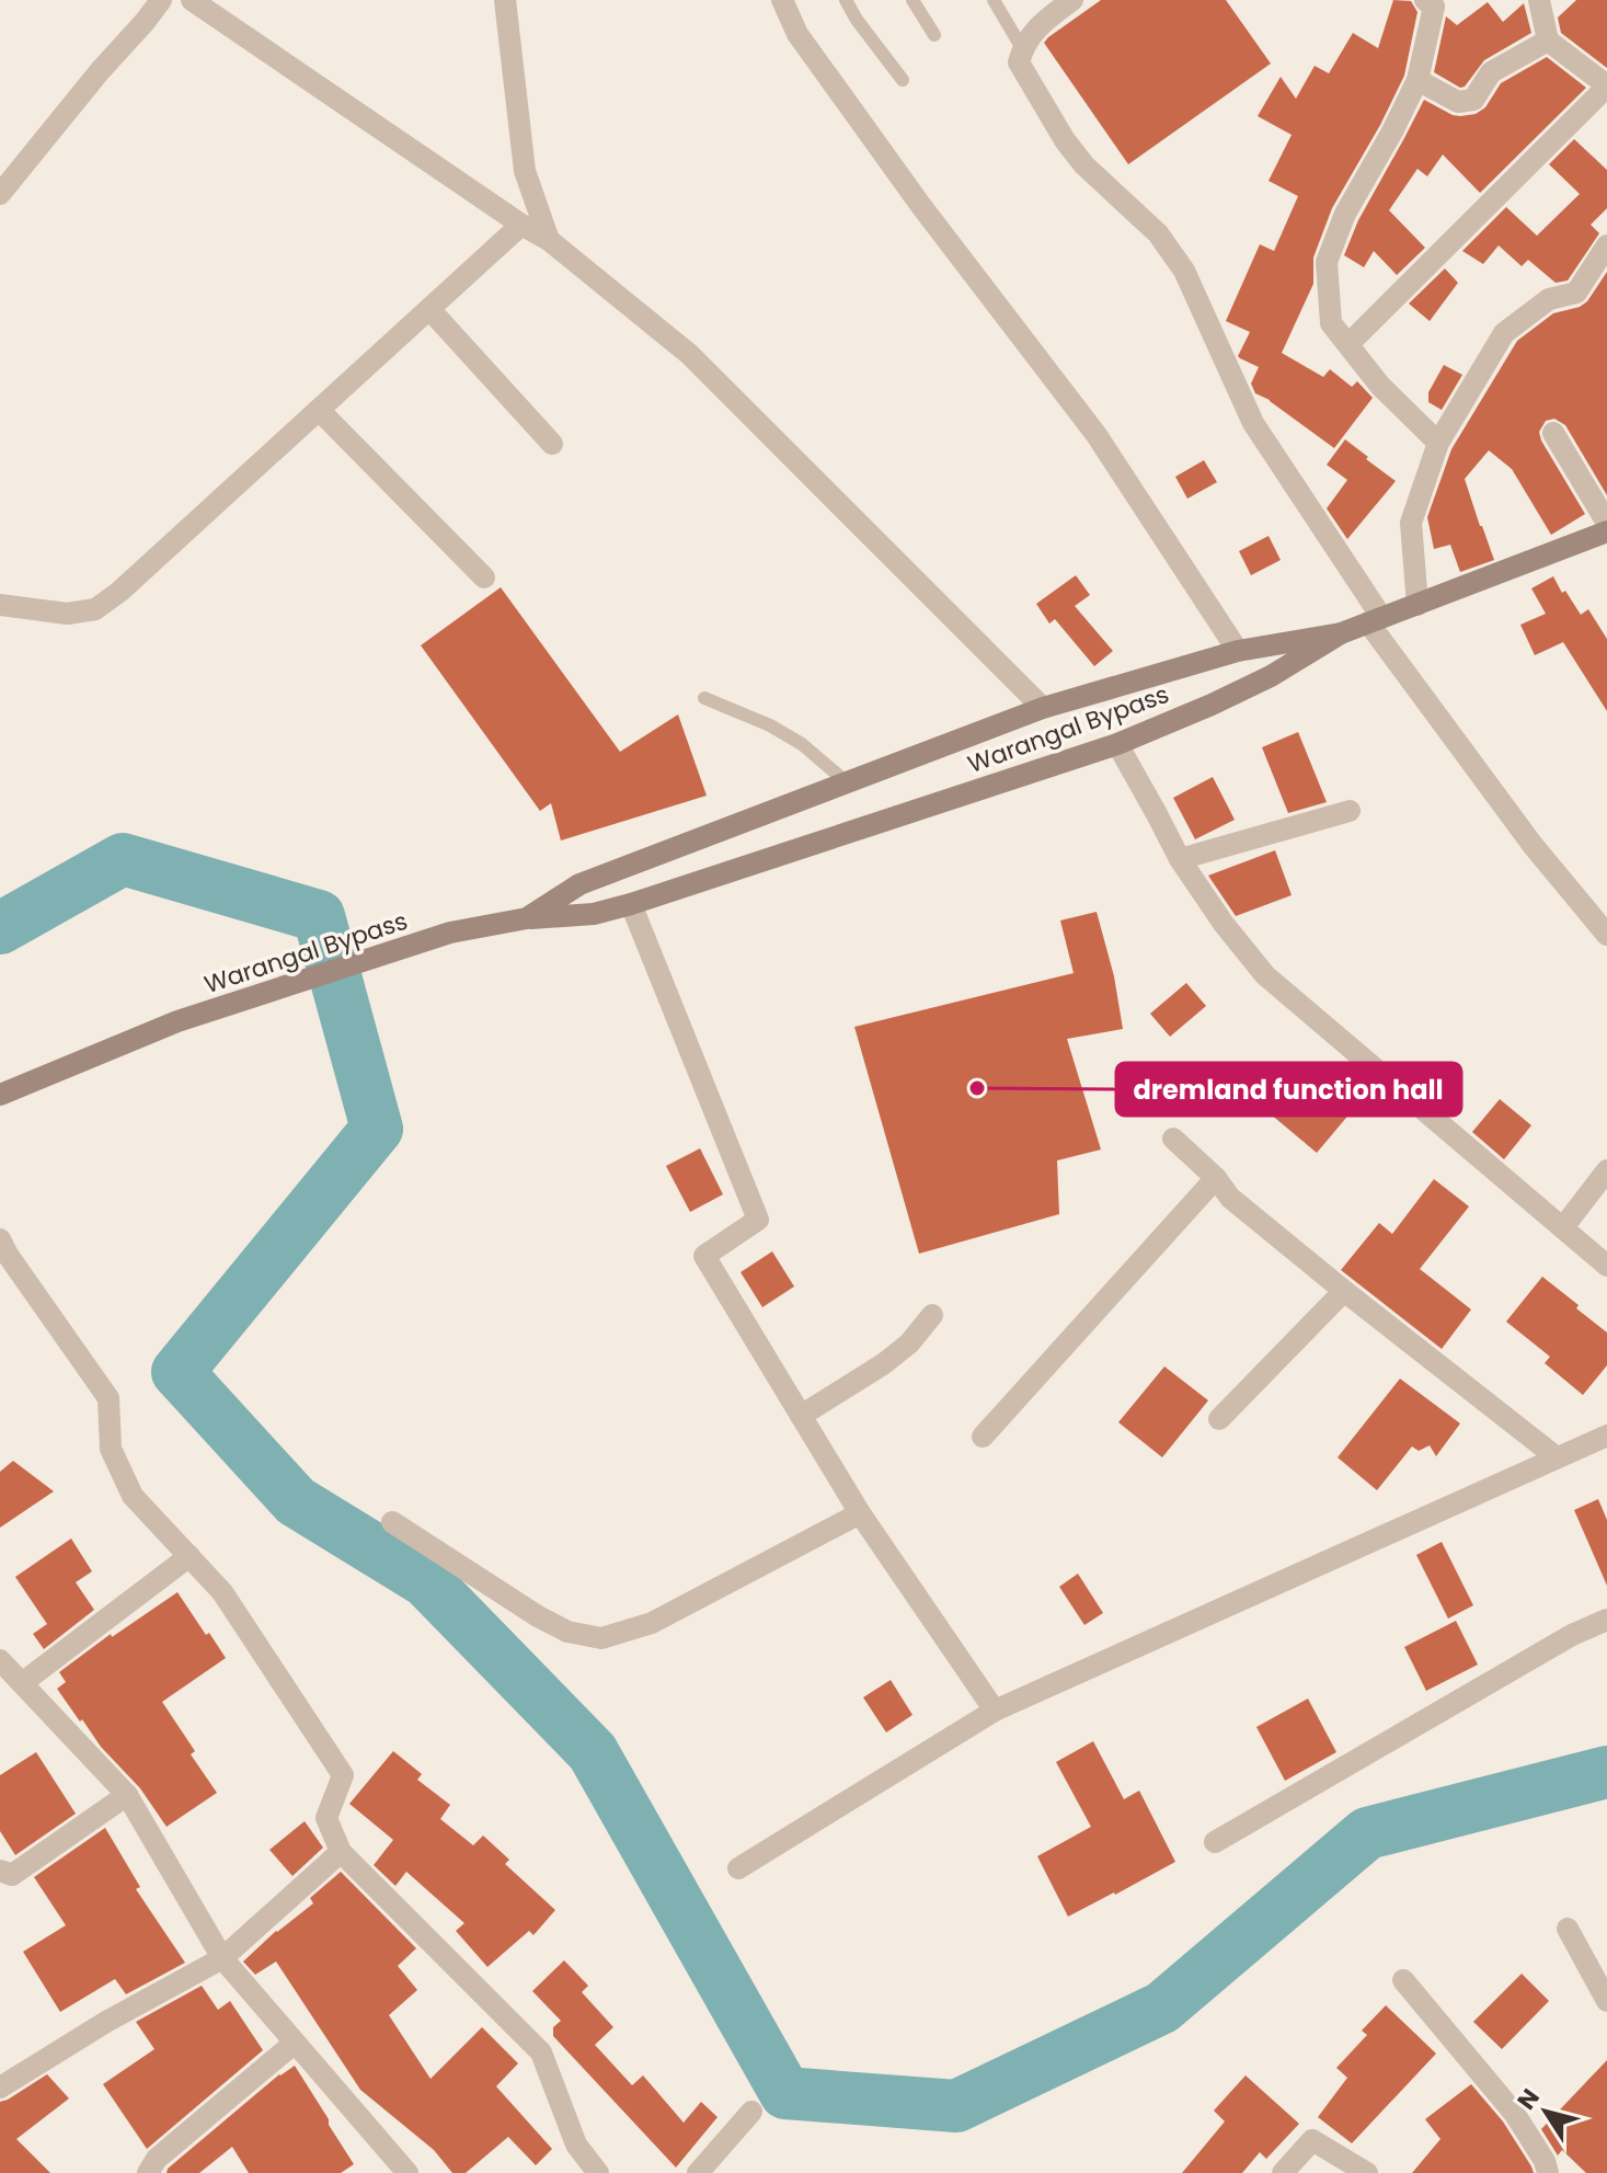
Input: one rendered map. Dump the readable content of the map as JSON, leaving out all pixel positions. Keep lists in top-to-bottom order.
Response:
{
  "streets": {
    "main road": ["Warangal Bypass"]
  },
  "places": ["dremland function hall"],
  "north": "top left"
}
